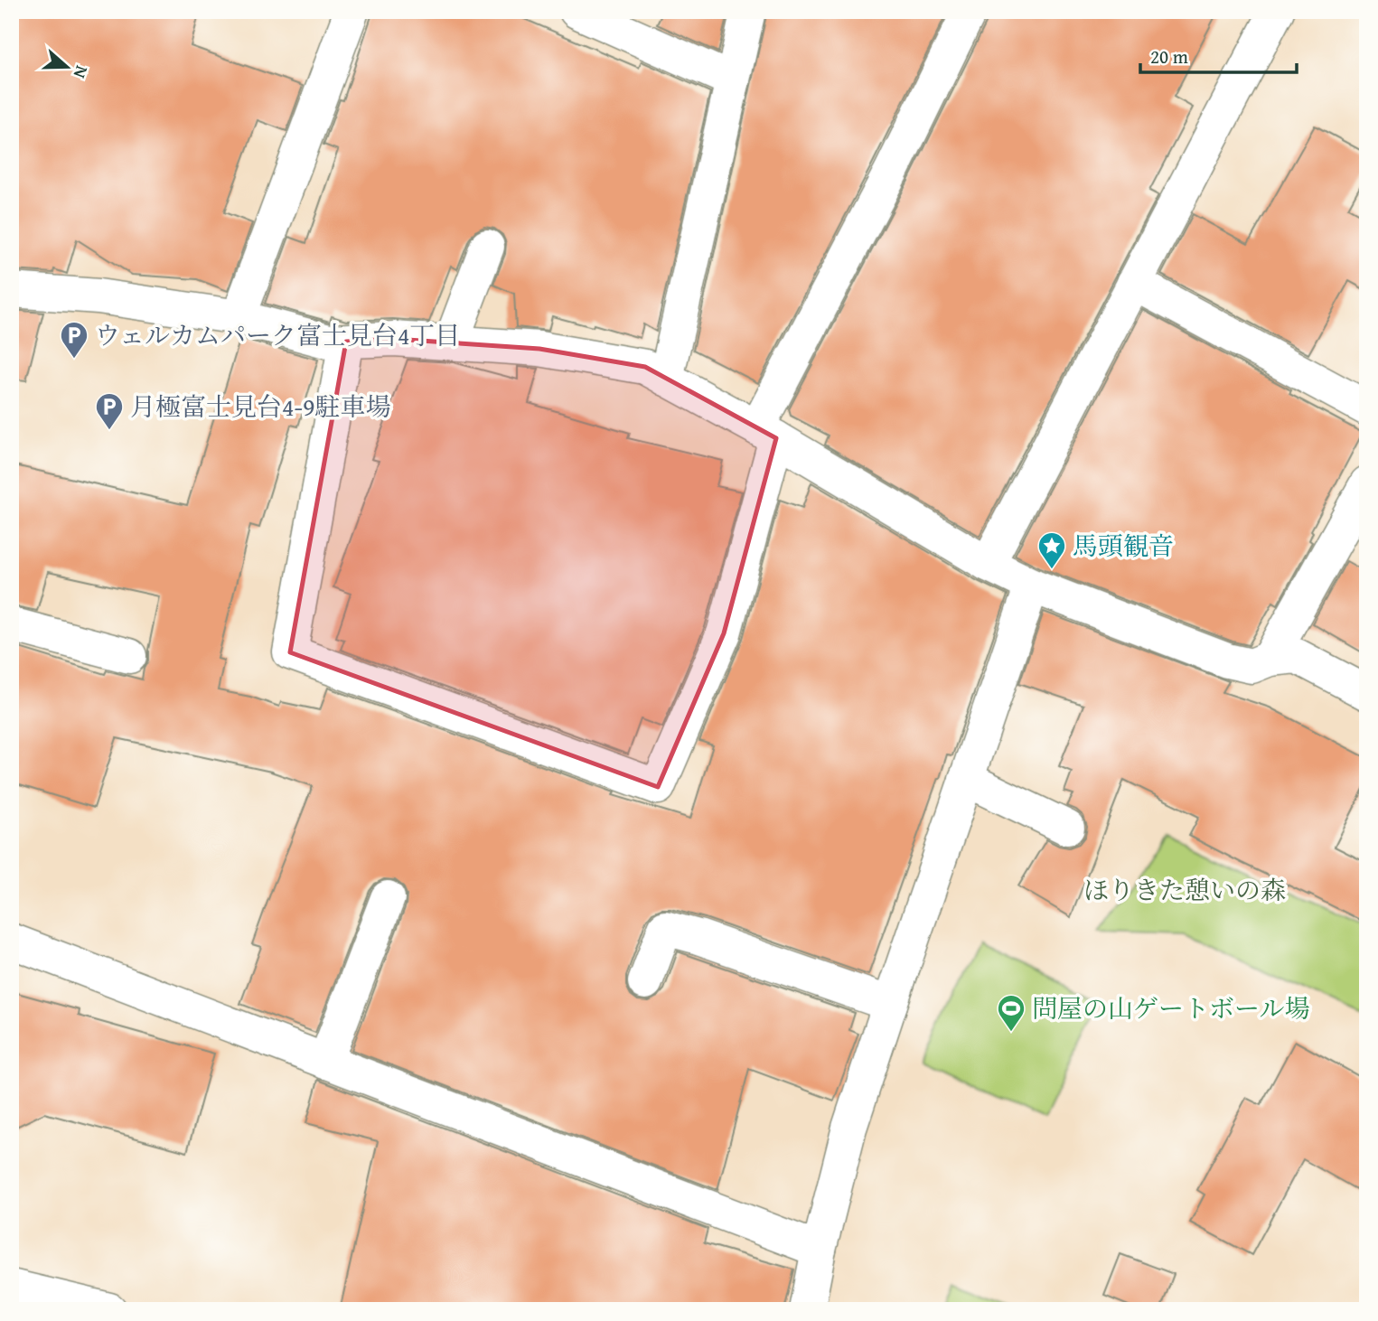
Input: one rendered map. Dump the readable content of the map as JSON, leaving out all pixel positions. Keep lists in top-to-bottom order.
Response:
{
  "parks": ["ほりきた憩いの森"],
  "places": {
    "parking": ["ウェルカムパーク富士見台4丁目", "月極富士見台4-9駐車場"],
    "place": ["馬頭観音"],
    "sports": ["問屋の山ゲートボール場"]
  },
  "scale_bar": "20 m",
  "north": "right"
}
